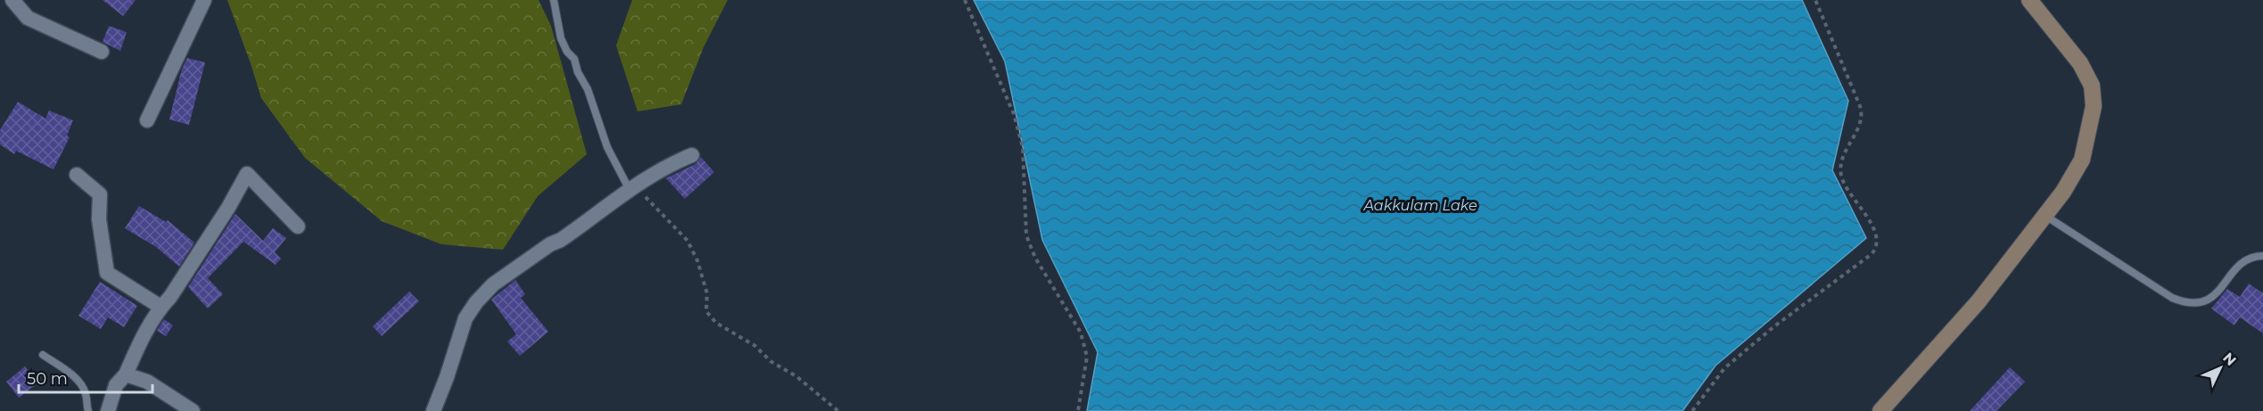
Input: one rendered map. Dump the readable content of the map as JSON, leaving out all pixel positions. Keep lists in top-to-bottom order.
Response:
{
  "water": ["Aakkulam Lake"],
  "scale_bar": "50 m",
  "north": "top right"
}
